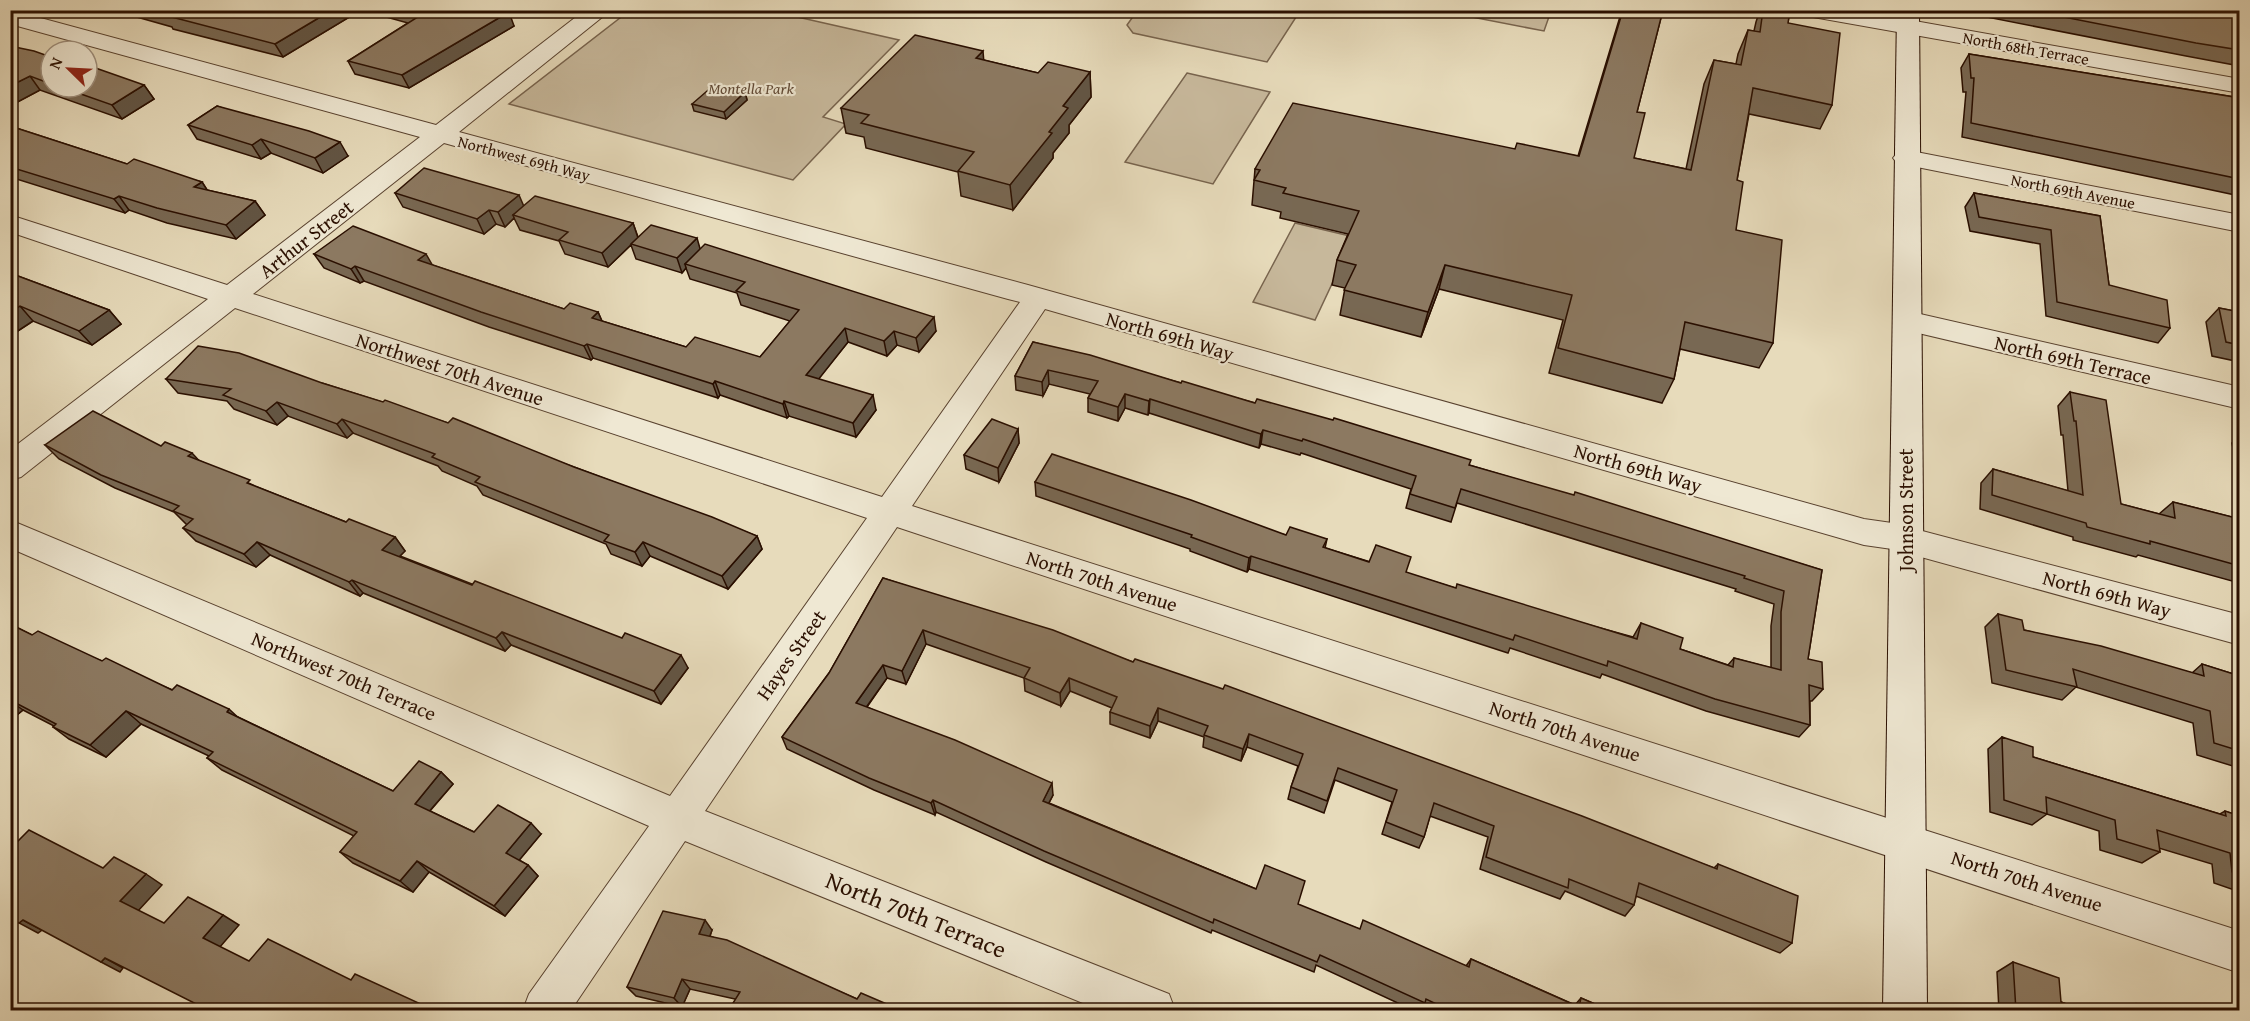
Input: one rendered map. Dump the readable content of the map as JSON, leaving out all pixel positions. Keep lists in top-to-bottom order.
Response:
{
  "streets": {
    "street": [
      "North 68th Terrace",
      "Northwest 69th Way",
      "North 69th Avenue",
      "Arthur Street",
      "North 69th Way",
      "North 69th Terrace",
      "Northwest 70th Avenue",
      "Johnson Street",
      "North 70th Avenue",
      "Hayes Street",
      "Northwest 70th Terrace",
      "North 70th Terrace"
    ]
  },
  "crossings": [
    ["North 68th Terrace", "Johnson Street"],
    ["Northwest 69th Way", "Arthur Street"],
    ["Northwest 69th Way", "North 69th Way"],
    ["Northwest 69th Way", "Hayes Street"],
    ["North 69th Avenue", "Johnson Street"],
    ["Arthur Street", "Northwest 70th Avenue"],
    ["North 69th Way", "Johnson Street"],
    ["North 69th Way", "Hayes Street"],
    ["North 69th Terrace", "Johnson Street"],
    ["Northwest 70th Avenue", "North 70th Avenue"],
    ["Northwest 70th Avenue", "Hayes Street"],
    ["Johnson Street", "North 70th Avenue"],
    ["North 70th Avenue", "Hayes Street"],
    ["Hayes Street", "Northwest 70th Terrace"],
    ["Hayes Street", "North 70th Terrace"],
    ["Northwest 70th Terrace", "North 70th Terrace"]
  ],
  "parks": ["Montella Park"],
  "north": "top left"
}
